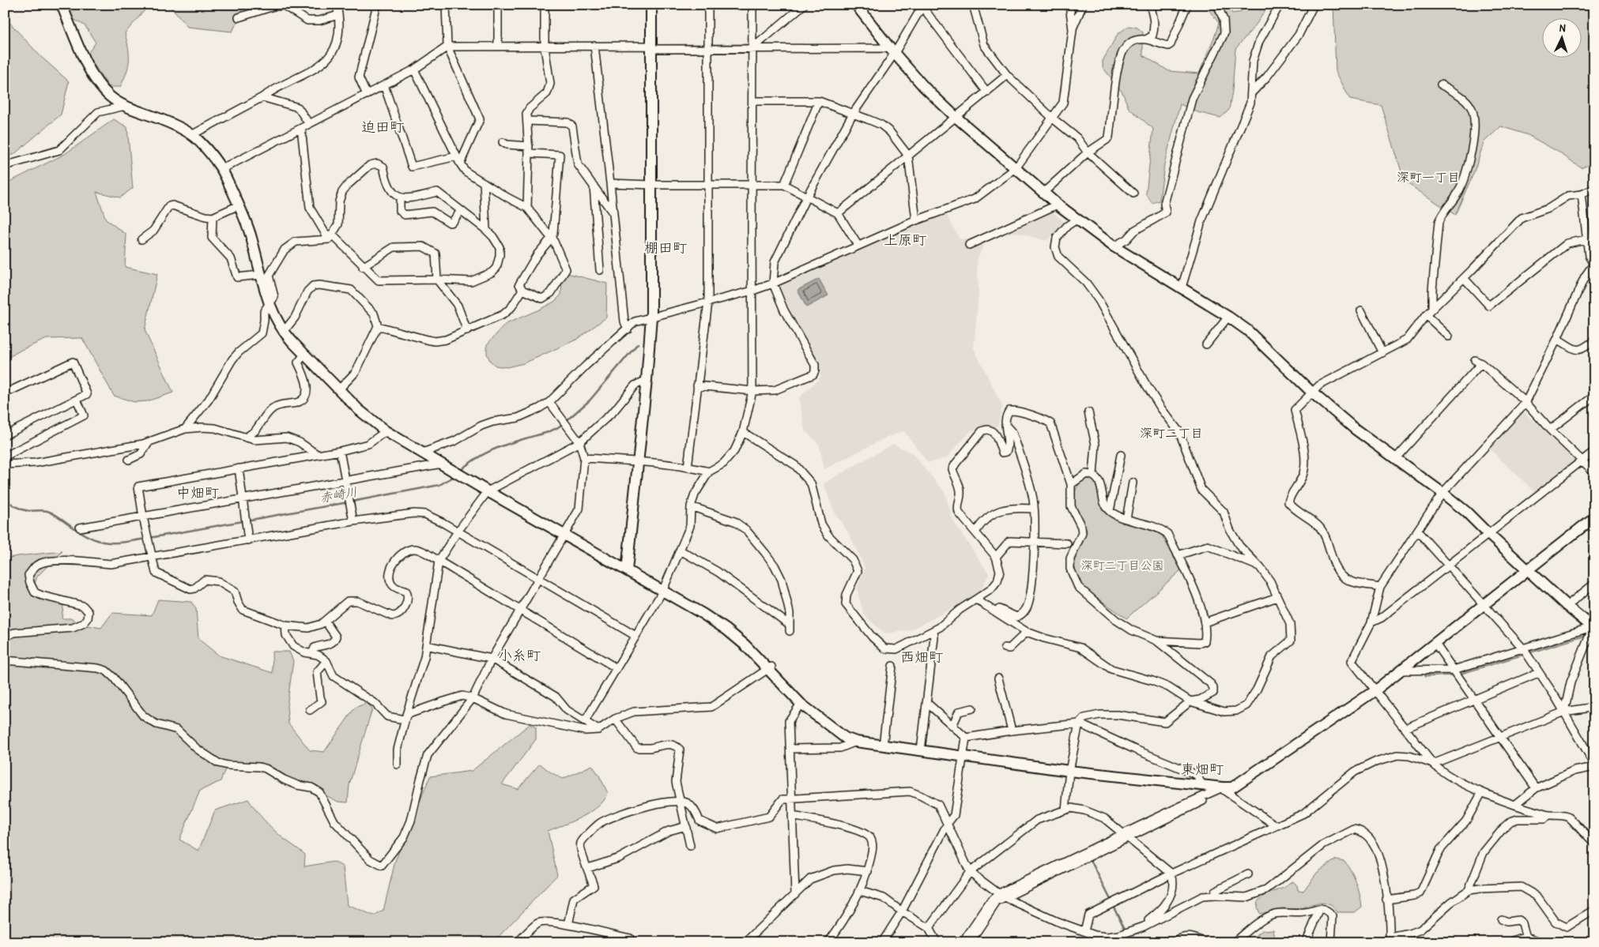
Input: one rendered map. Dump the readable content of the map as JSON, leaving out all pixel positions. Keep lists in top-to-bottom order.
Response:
{
  "districts": [
    "迫田町",
    "深町一丁目",
    "上原町",
    "棚田町",
    "深町二丁目",
    "中畑町",
    "小糸町",
    "西畑町",
    "東畑町"
  ],
  "water": ["赤崎川"],
  "parks": ["深町二丁目公園"],
  "north": "top"
}
